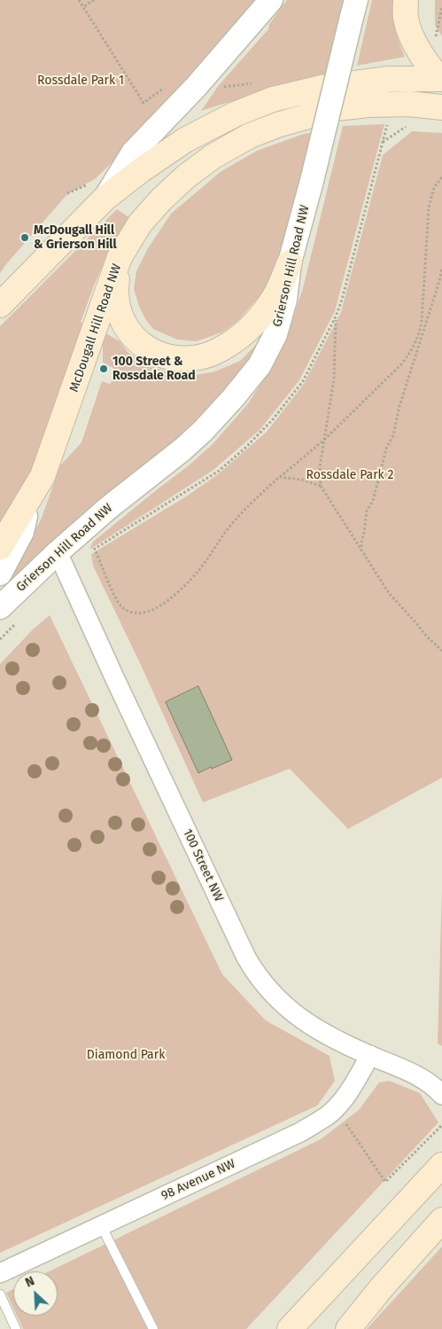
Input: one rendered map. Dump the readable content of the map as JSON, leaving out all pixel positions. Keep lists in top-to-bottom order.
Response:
{
  "streets": {
    "main road": ["McDougall Hill Road NW"],
    "street": ["Grierson Hill Road NW", "100 Street NW", "98 Avenue NW"]
  },
  "crossings": [
    ["Grierson Hill Road NW", "100 Street NW"],
    ["100 Street NW", "98 Avenue NW"]
  ],
  "parks": ["Rossdale Park 1", "Rossdale Park 2", "Diamond Park"],
  "places": ["McDougall Hill & Grierson Hill", "100 Street & Rossdale Road"],
  "north": "top left"
}
